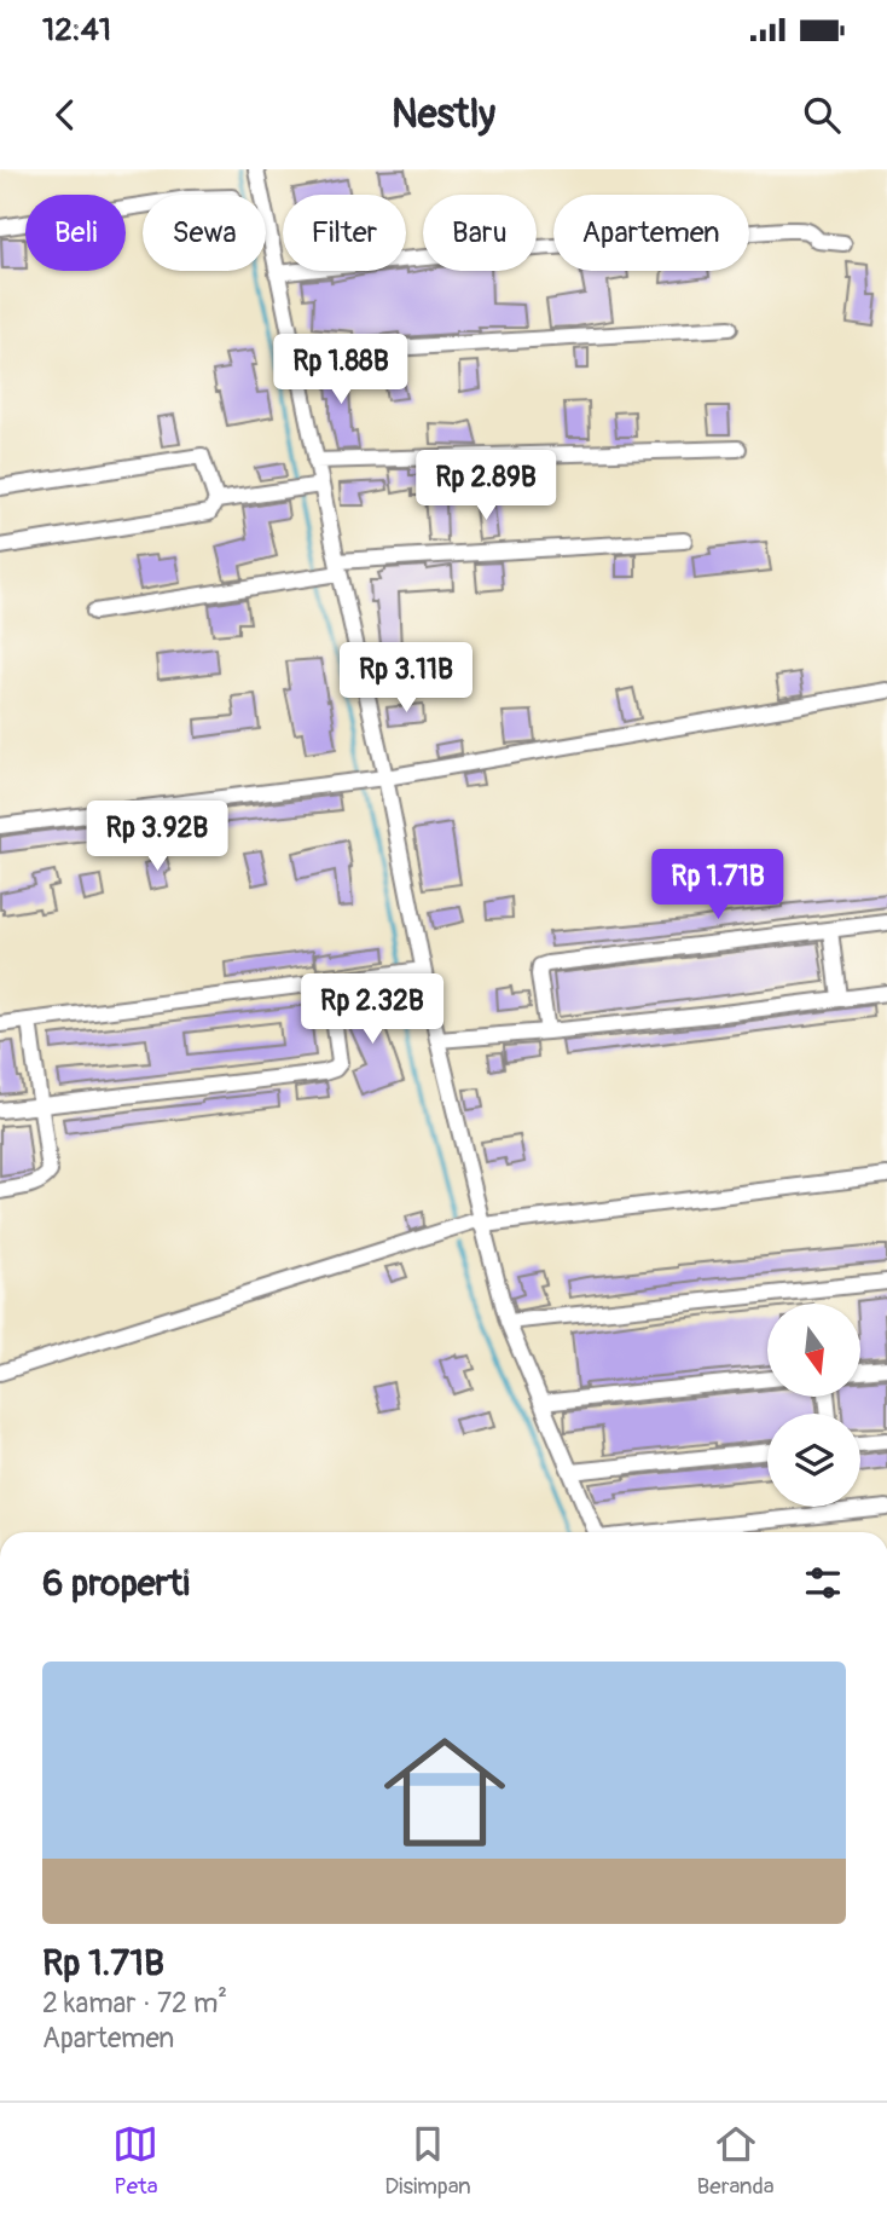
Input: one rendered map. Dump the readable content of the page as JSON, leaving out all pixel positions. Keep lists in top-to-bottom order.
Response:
{
  "north": "bottom",
  "page": {
    "status": "12:41",
    "header": "Nestly",
    "chip": [
      "Beli",
      "Sewa",
      "Filter",
      "Baru",
      "Apartemen"
    ],
    "price": [
      "Rp 1.88B",
      "Rp 2.89B",
      "Rp 3.11B",
      "Rp 3.92B",
      "Rp 1.71B",
      "Rp 2.32B"
    ],
    "heading": "6 properti",
    "list": [
      {
        "name": "Rp 1.71B",
        "note": "2 kamar · 72 m² · Apartemen"
      }
    ],
    "tabs": ["Peta", "Disimpan", "Beranda"]
  }
}
